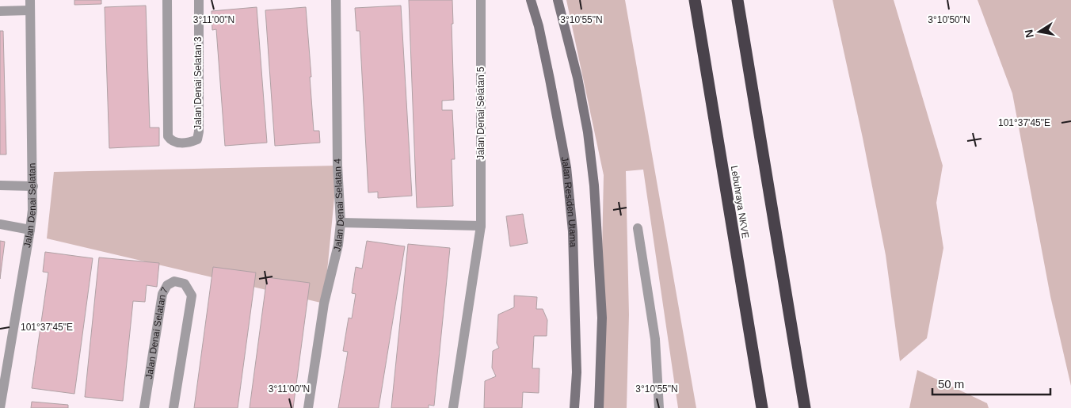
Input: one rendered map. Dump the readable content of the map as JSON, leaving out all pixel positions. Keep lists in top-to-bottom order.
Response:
{
  "streets": {
    "highway": ["Lebuhraya NKVE"],
    "street": [
      "Jalan Denai Selatan 3",
      "Jalan Denai Selatan 5",
      "Jalan Residen Utama",
      "Jalan Denai Selatan",
      "Jalan Denai Selatan 4",
      "Jalan Denai Selatan 7"
    ]
  },
  "scale_bar": "50 m",
  "north": "left",
  "coordinates": [
    "3°11'00\"N",
    "3°10'55\"N",
    "3°10'50\"N",
    "101°37'45\"E"
  ]
}
